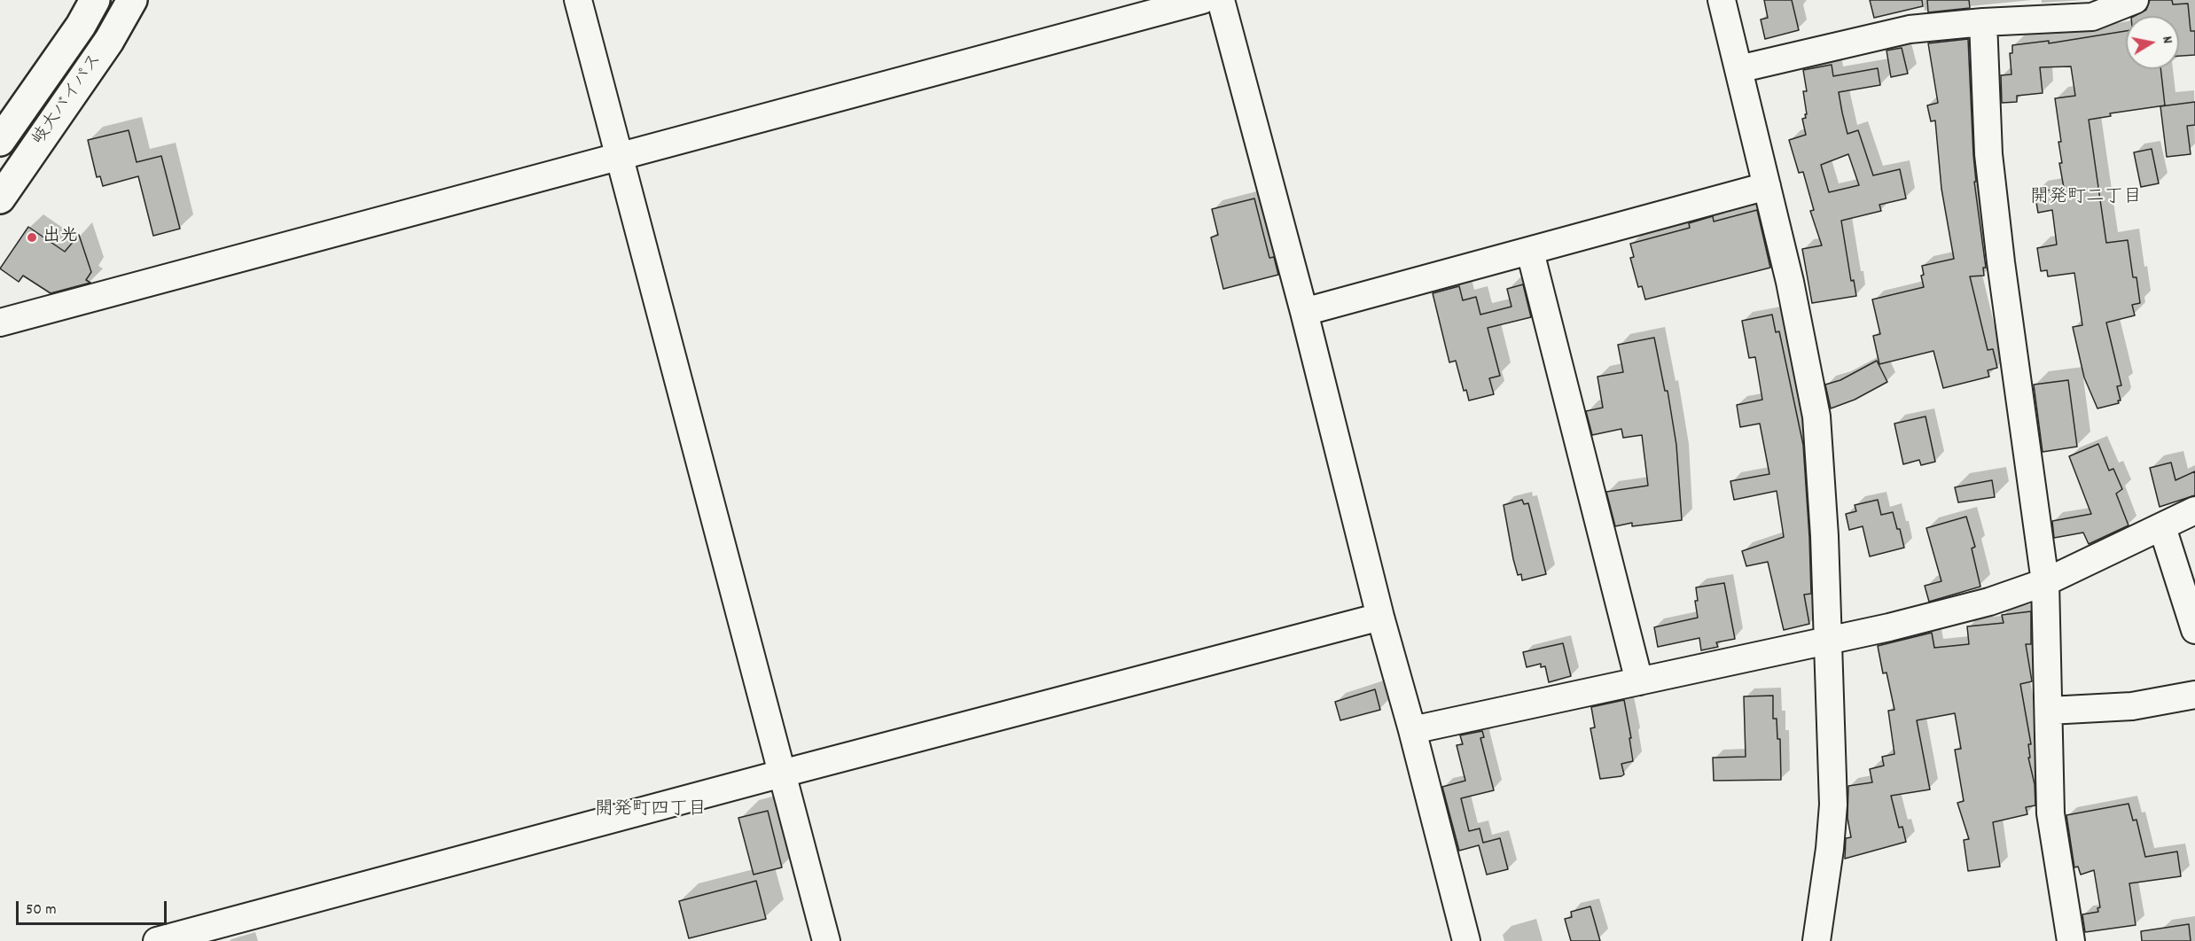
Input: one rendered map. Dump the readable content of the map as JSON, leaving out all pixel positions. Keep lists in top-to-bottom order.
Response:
{
  "streets": {
    "highway": ["岐大バイパス"]
  },
  "districts": ["開発町二丁目", "開発町四丁目"],
  "places": ["出光"],
  "scale_bar": "50 m",
  "north": "right"
}
